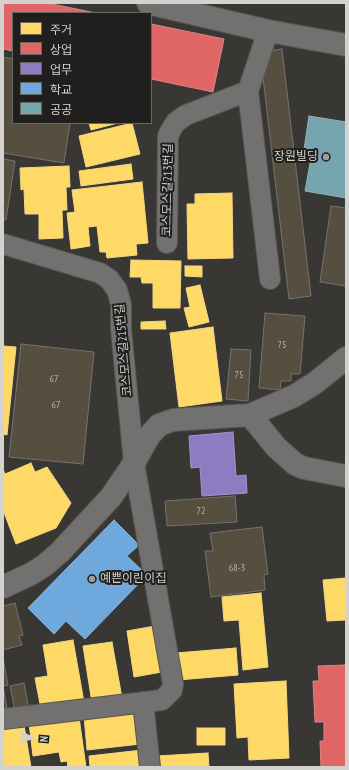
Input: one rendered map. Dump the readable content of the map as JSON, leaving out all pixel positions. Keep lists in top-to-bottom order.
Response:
{
  "streets": {
    "lane": ["코스모스길213번길", "코스모스길215번길"]
  },
  "places": ["장원빌딩", "예쁜이린이집"],
  "house_numbers": [
    "75",
    "75",
    "67",
    "67",
    "72",
    "68-3"
  ],
  "legend": [
    "주거",
    "상업",
    "업무",
    "학교",
    "공공"
  ],
  "north": "right"
}
